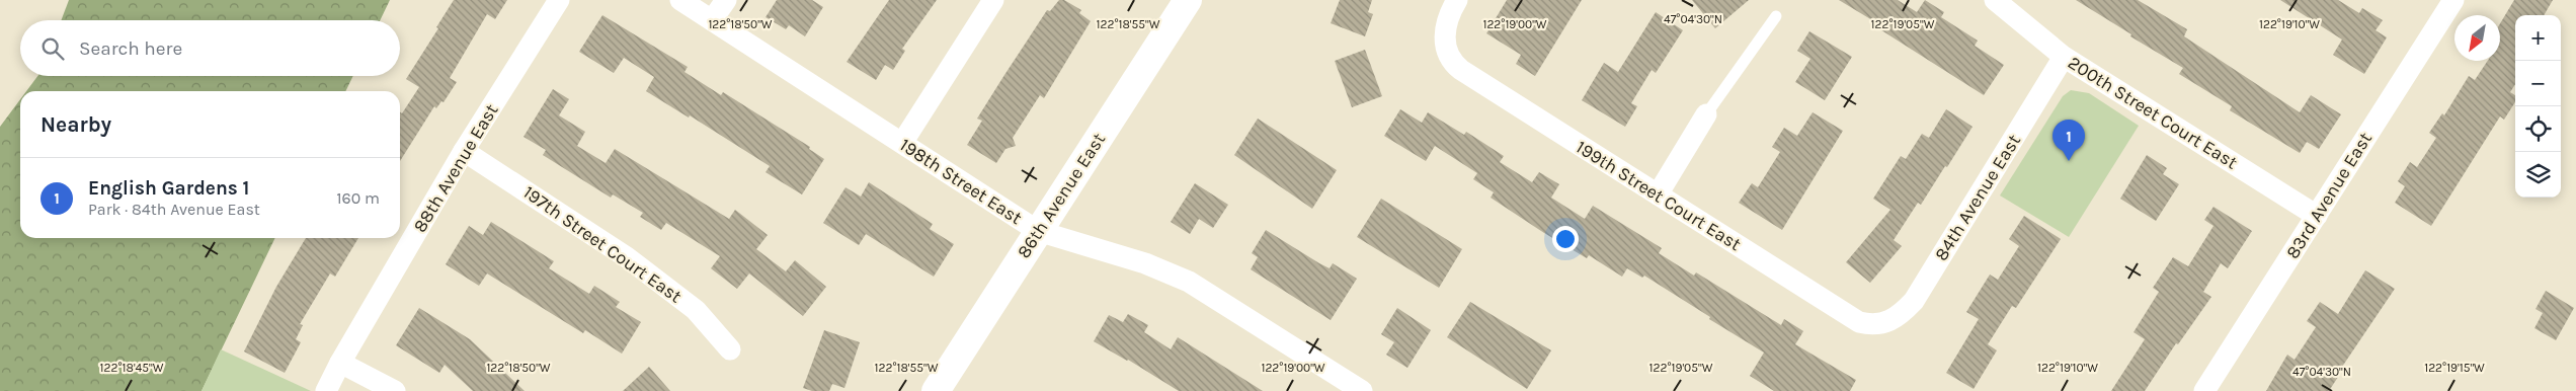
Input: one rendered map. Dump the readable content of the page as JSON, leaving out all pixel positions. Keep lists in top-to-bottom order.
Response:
{
  "streets": {
    "street": [
      "200th Street Court East",
      "88th Avenue East",
      "198th Street East",
      "86th Avenue East",
      "199th Street Court East",
      "83rd Avenue East",
      "84th Avenue East",
      "197th Street Court East"
    ]
  },
  "crossings": [
    ["200th Street Court East", "83rd Avenue East"],
    ["200th Street Court East", "84th Avenue East"],
    ["88th Avenue East", "197th Street Court East"],
    ["198th Street East", "86th Avenue East"],
    ["199th Street Court East", "84th Avenue East"]
  ],
  "north": "bottom left",
  "page": {
    "map_buttons": ["+", "−"],
    "search": "Search here",
    "heading": "Nearby",
    "pins": "1",
    "list": [
      {
        "mark": "1",
        "name": "English Gardens 1",
        "note": "Park · 84th Avenue East",
        "value": "160 m"
      }
    ]
  },
  "coordinates": [
    "47°04'30\"N",
    "122°18'50\"W",
    "122°18'55\"W",
    "122°19'00\"W",
    "122°19'05\"W",
    "122°19'10\"W",
    "122°18'45\"W",
    "122°19'15\"W"
  ]
}
